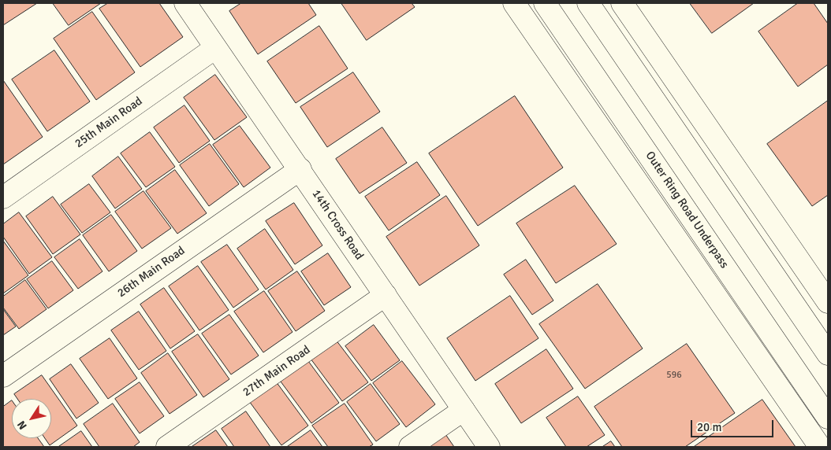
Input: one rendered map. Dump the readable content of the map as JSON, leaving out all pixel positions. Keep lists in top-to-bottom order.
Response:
{
  "streets": {
    "main road": [
      "25th Main Road",
      "Outer Ring Road Underpass",
      "14th Cross Road",
      "26th Main Road",
      "27th Main Road"
    ]
  },
  "crossings": [
    ["25th Main Road", "14th Cross Road"],
    ["14th Cross Road", "26th Main Road"],
    ["14th Cross Road", "27th Main Road"]
  ],
  "house_numbers": ["596"],
  "scale_bar": "20 m",
  "north": "bottom left"
}
